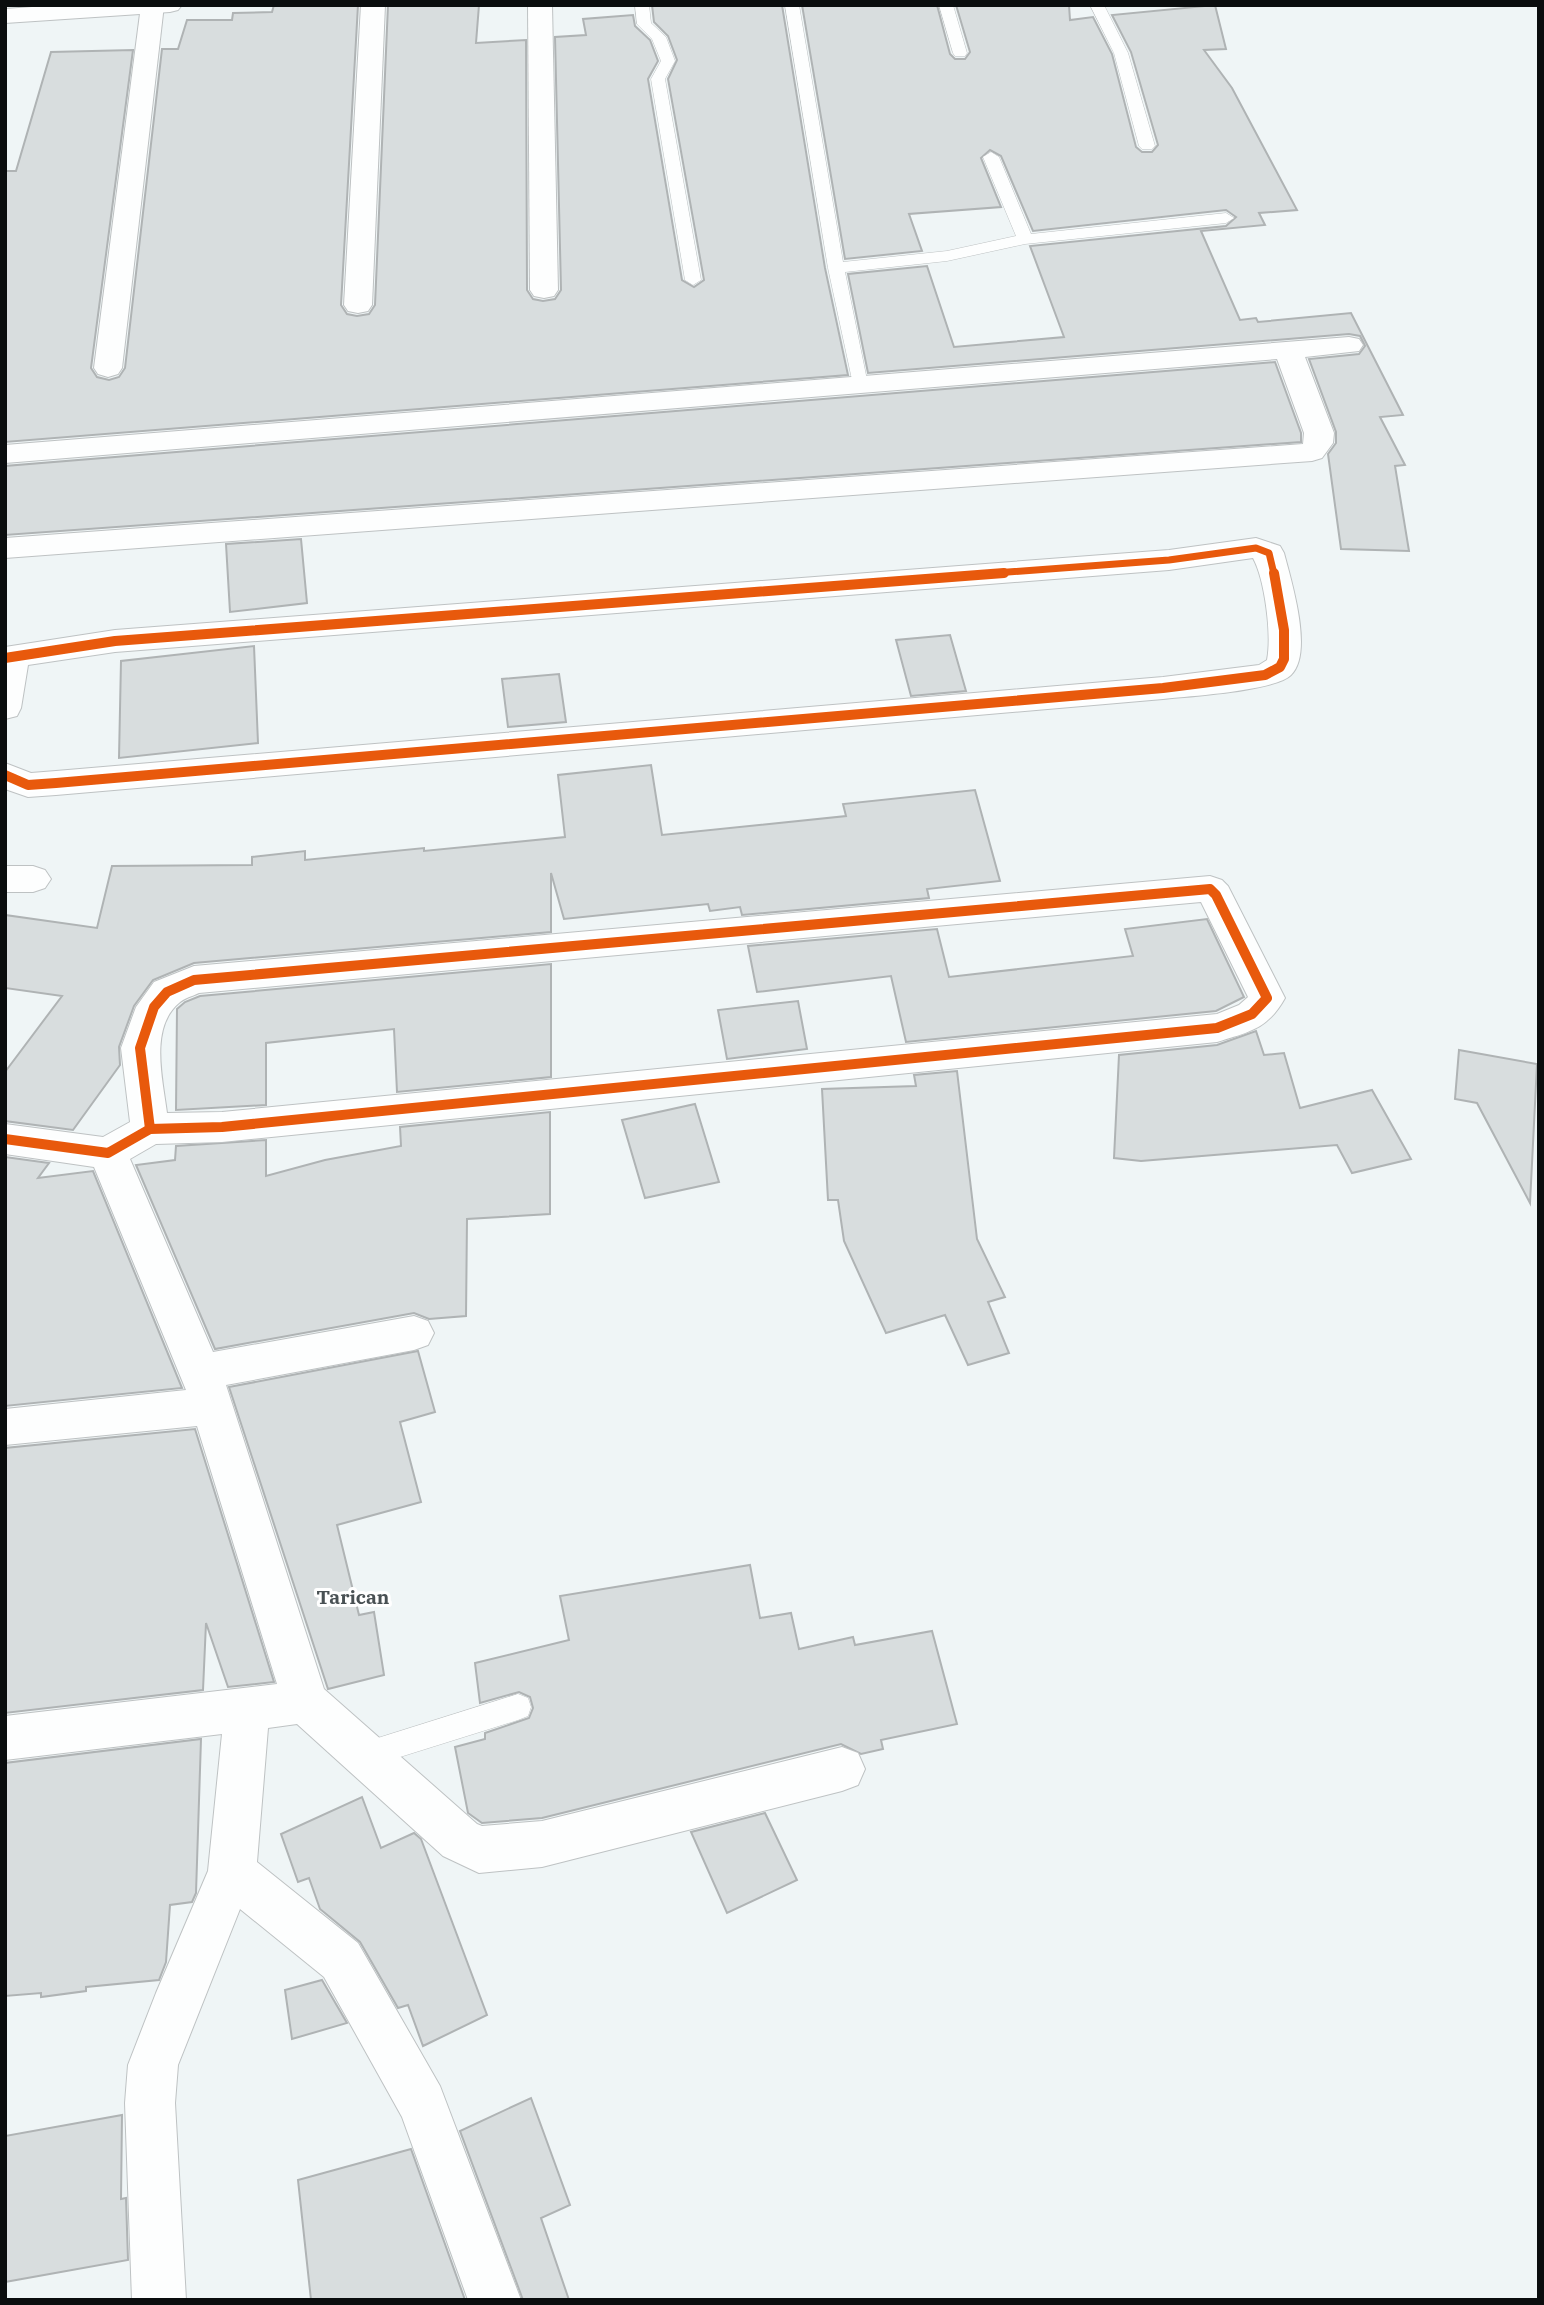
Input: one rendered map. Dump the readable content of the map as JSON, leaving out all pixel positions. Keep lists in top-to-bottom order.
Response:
{
  "districts": ["Tarican"]
}
